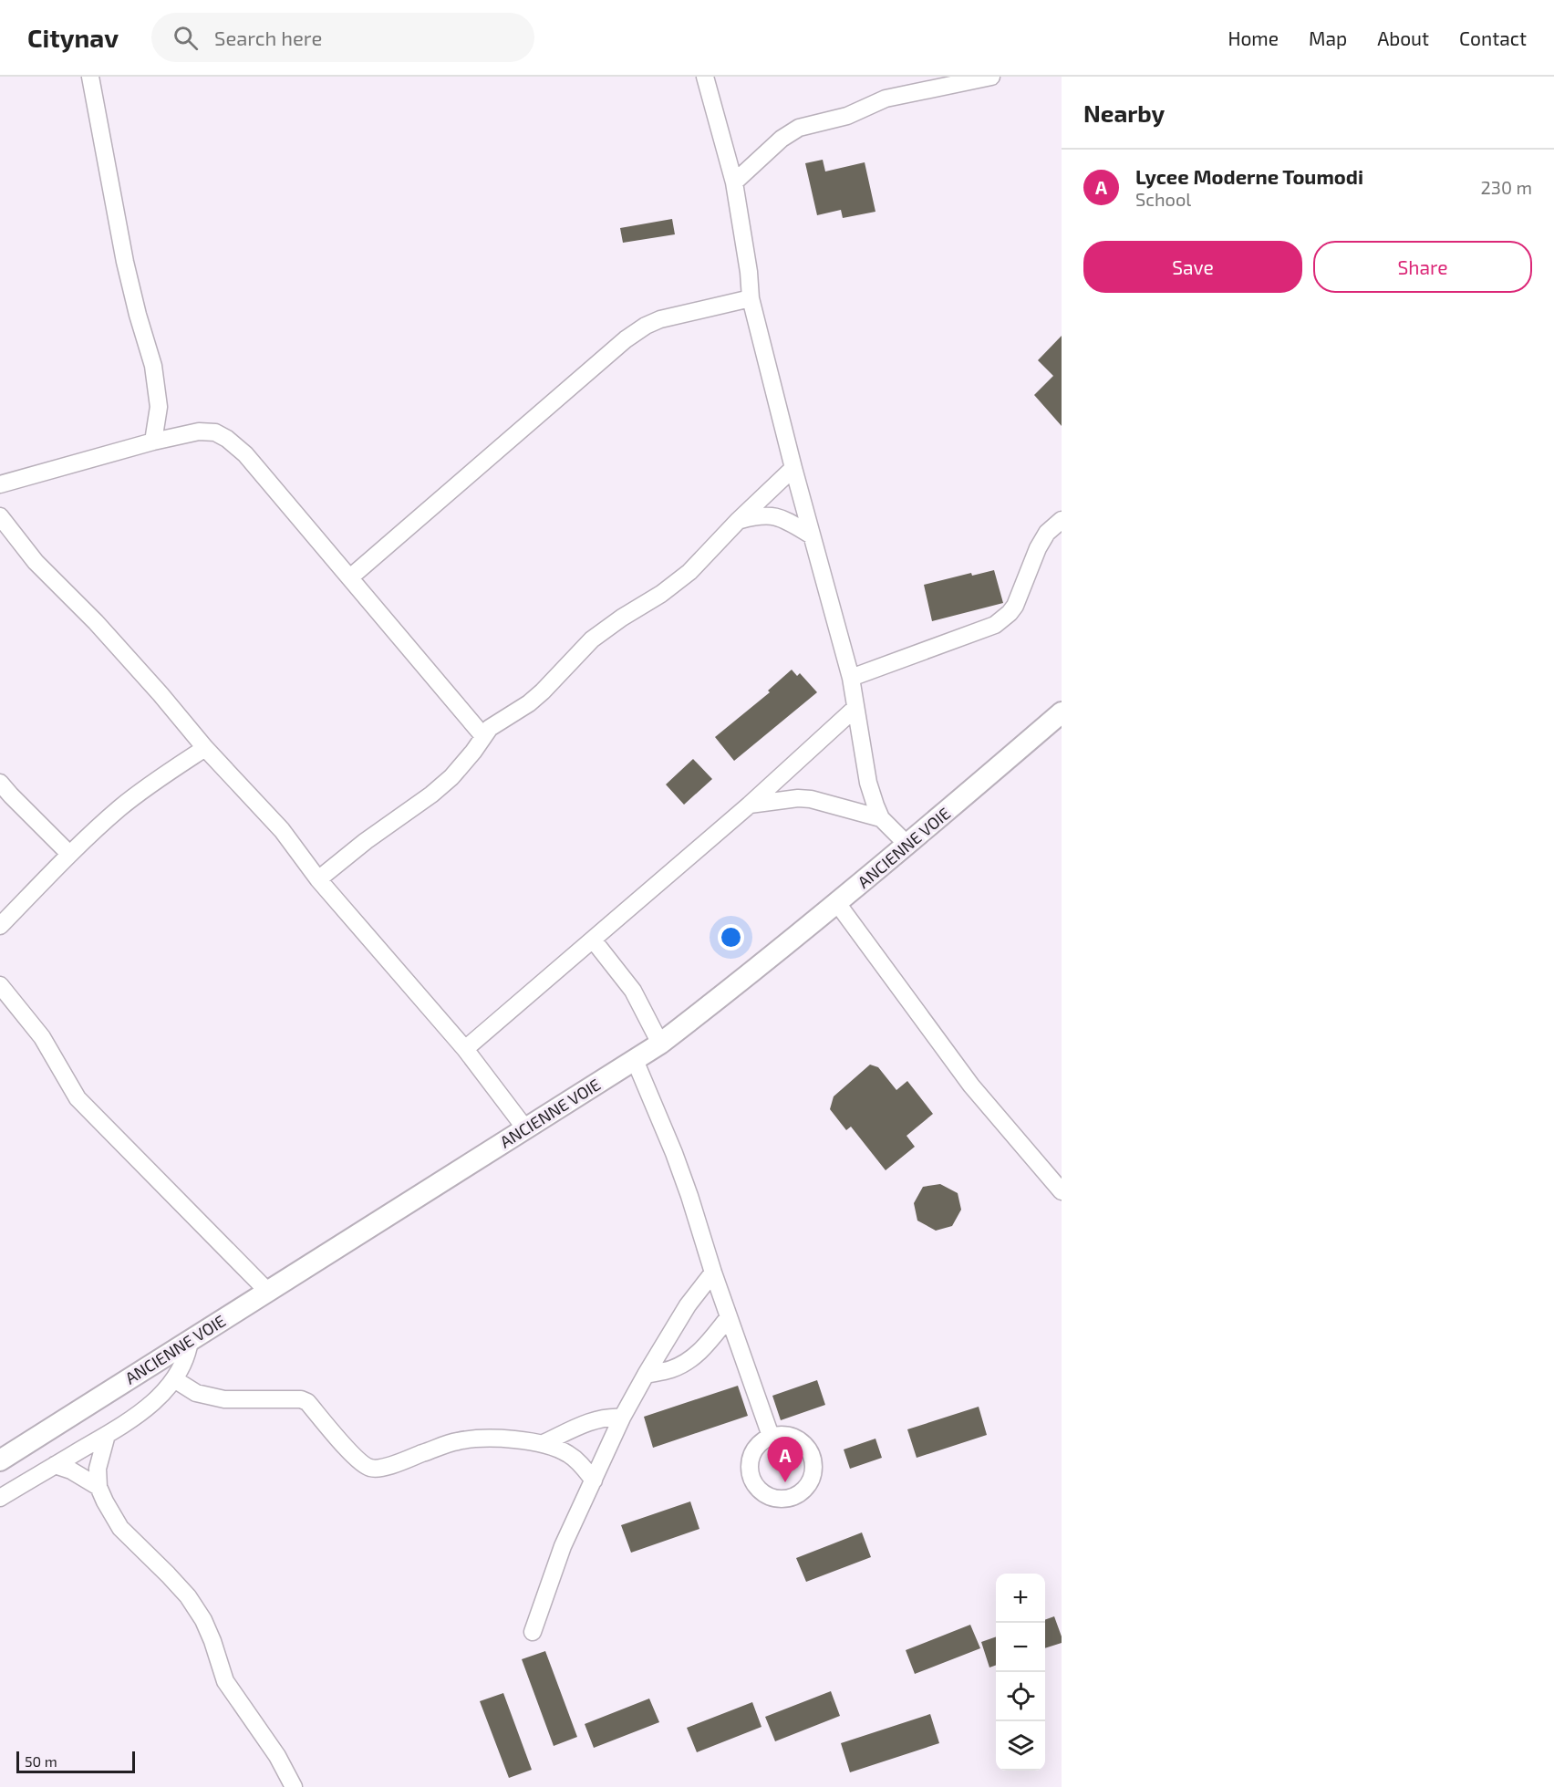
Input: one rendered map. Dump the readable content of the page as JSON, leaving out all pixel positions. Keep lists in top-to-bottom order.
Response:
{
  "streets": {
    "main road": ["ANCIENNE VOIE"]
  },
  "scale_bar": "50 m",
  "page": {
    "header": "Citynav",
    "search": "Search here",
    "nav": [
      "Home",
      "Map",
      "About",
      "Contact"
    ],
    "heading": "Nearby",
    "list": [
      {
        "mark": "A",
        "name": "Lycee Moderne Toumodi",
        "note": "School",
        "value": "230 m"
      }
    ],
    "buttons": ["Save", "Share"],
    "pins": "A",
    "map_buttons": ["+", "−"],
    "scale": "50 m"
  }
}
